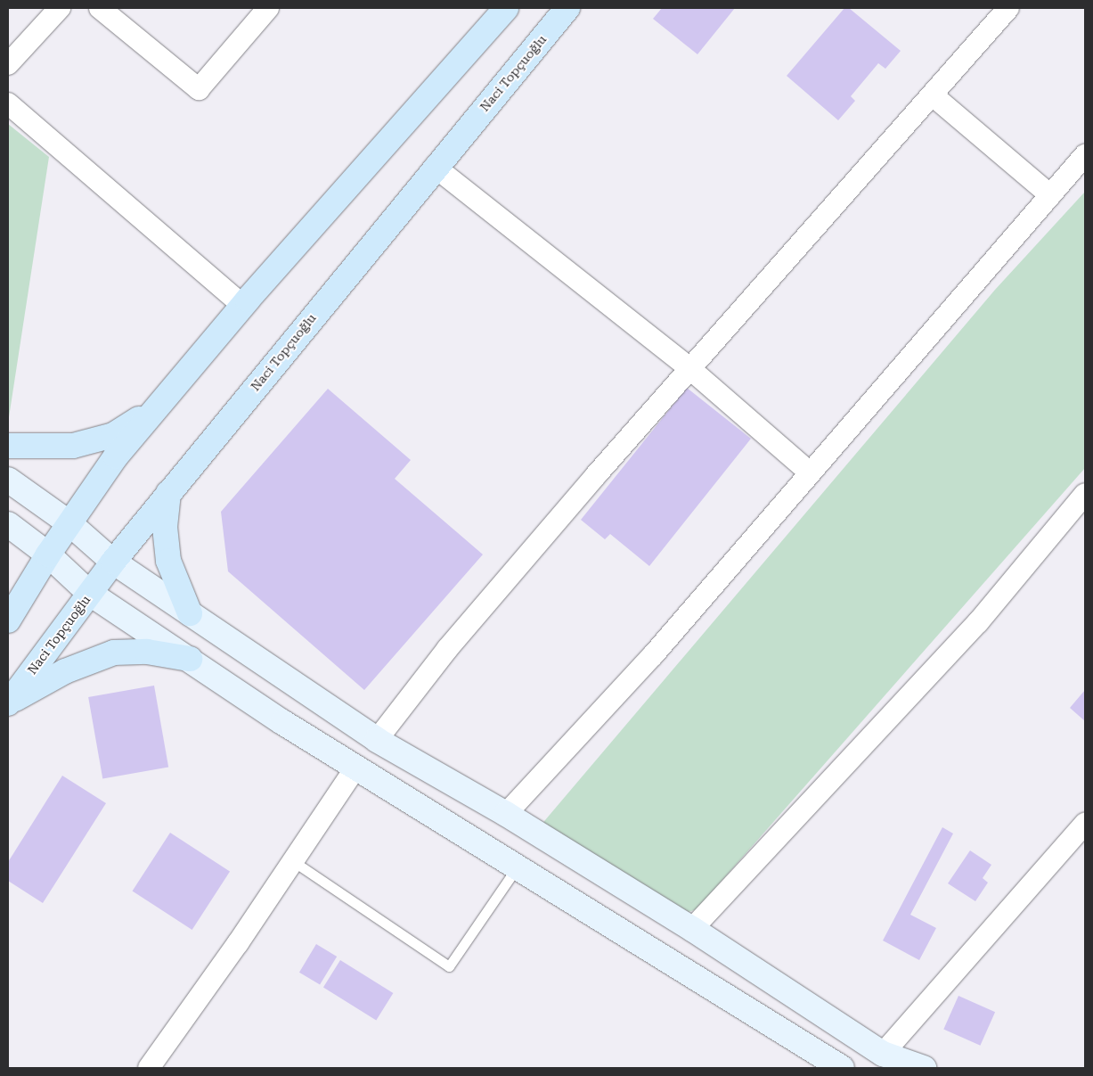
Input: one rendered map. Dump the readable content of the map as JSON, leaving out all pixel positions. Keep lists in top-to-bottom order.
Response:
{
  "streets": {
    "main road": ["Naci Topçuoğlu"]
  }
}
